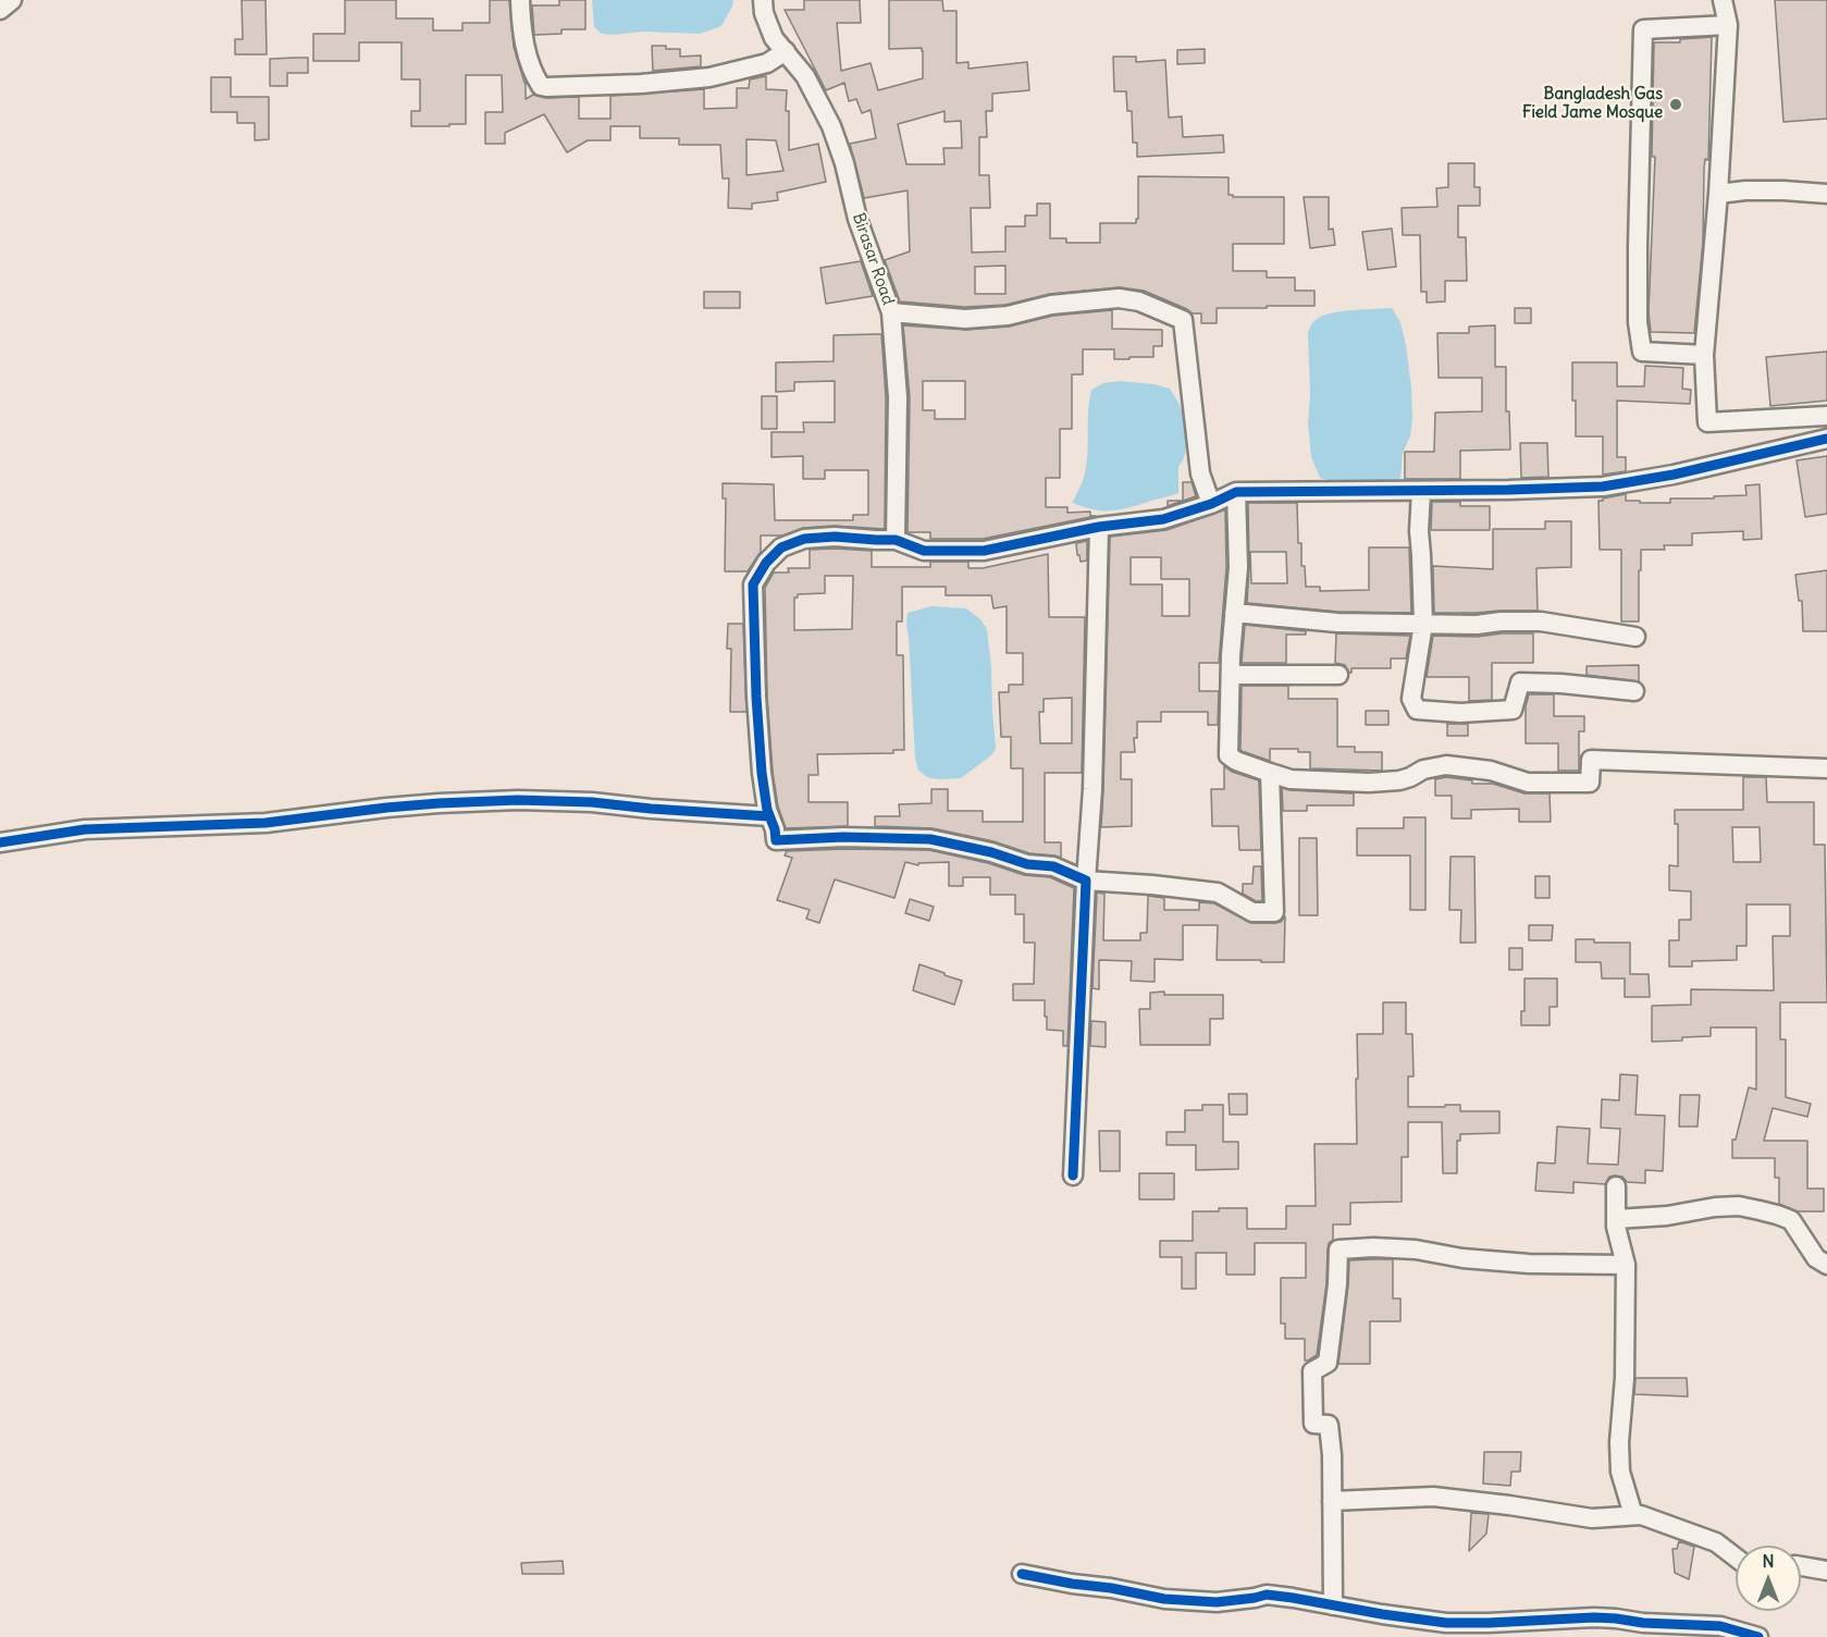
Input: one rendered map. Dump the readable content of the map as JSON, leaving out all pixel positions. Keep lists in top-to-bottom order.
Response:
{
  "streets": {
    "street": ["Birasar Road"]
  },
  "places": ["Bangladesh Gas Field Jame Mosque"],
  "north": "top"
}
